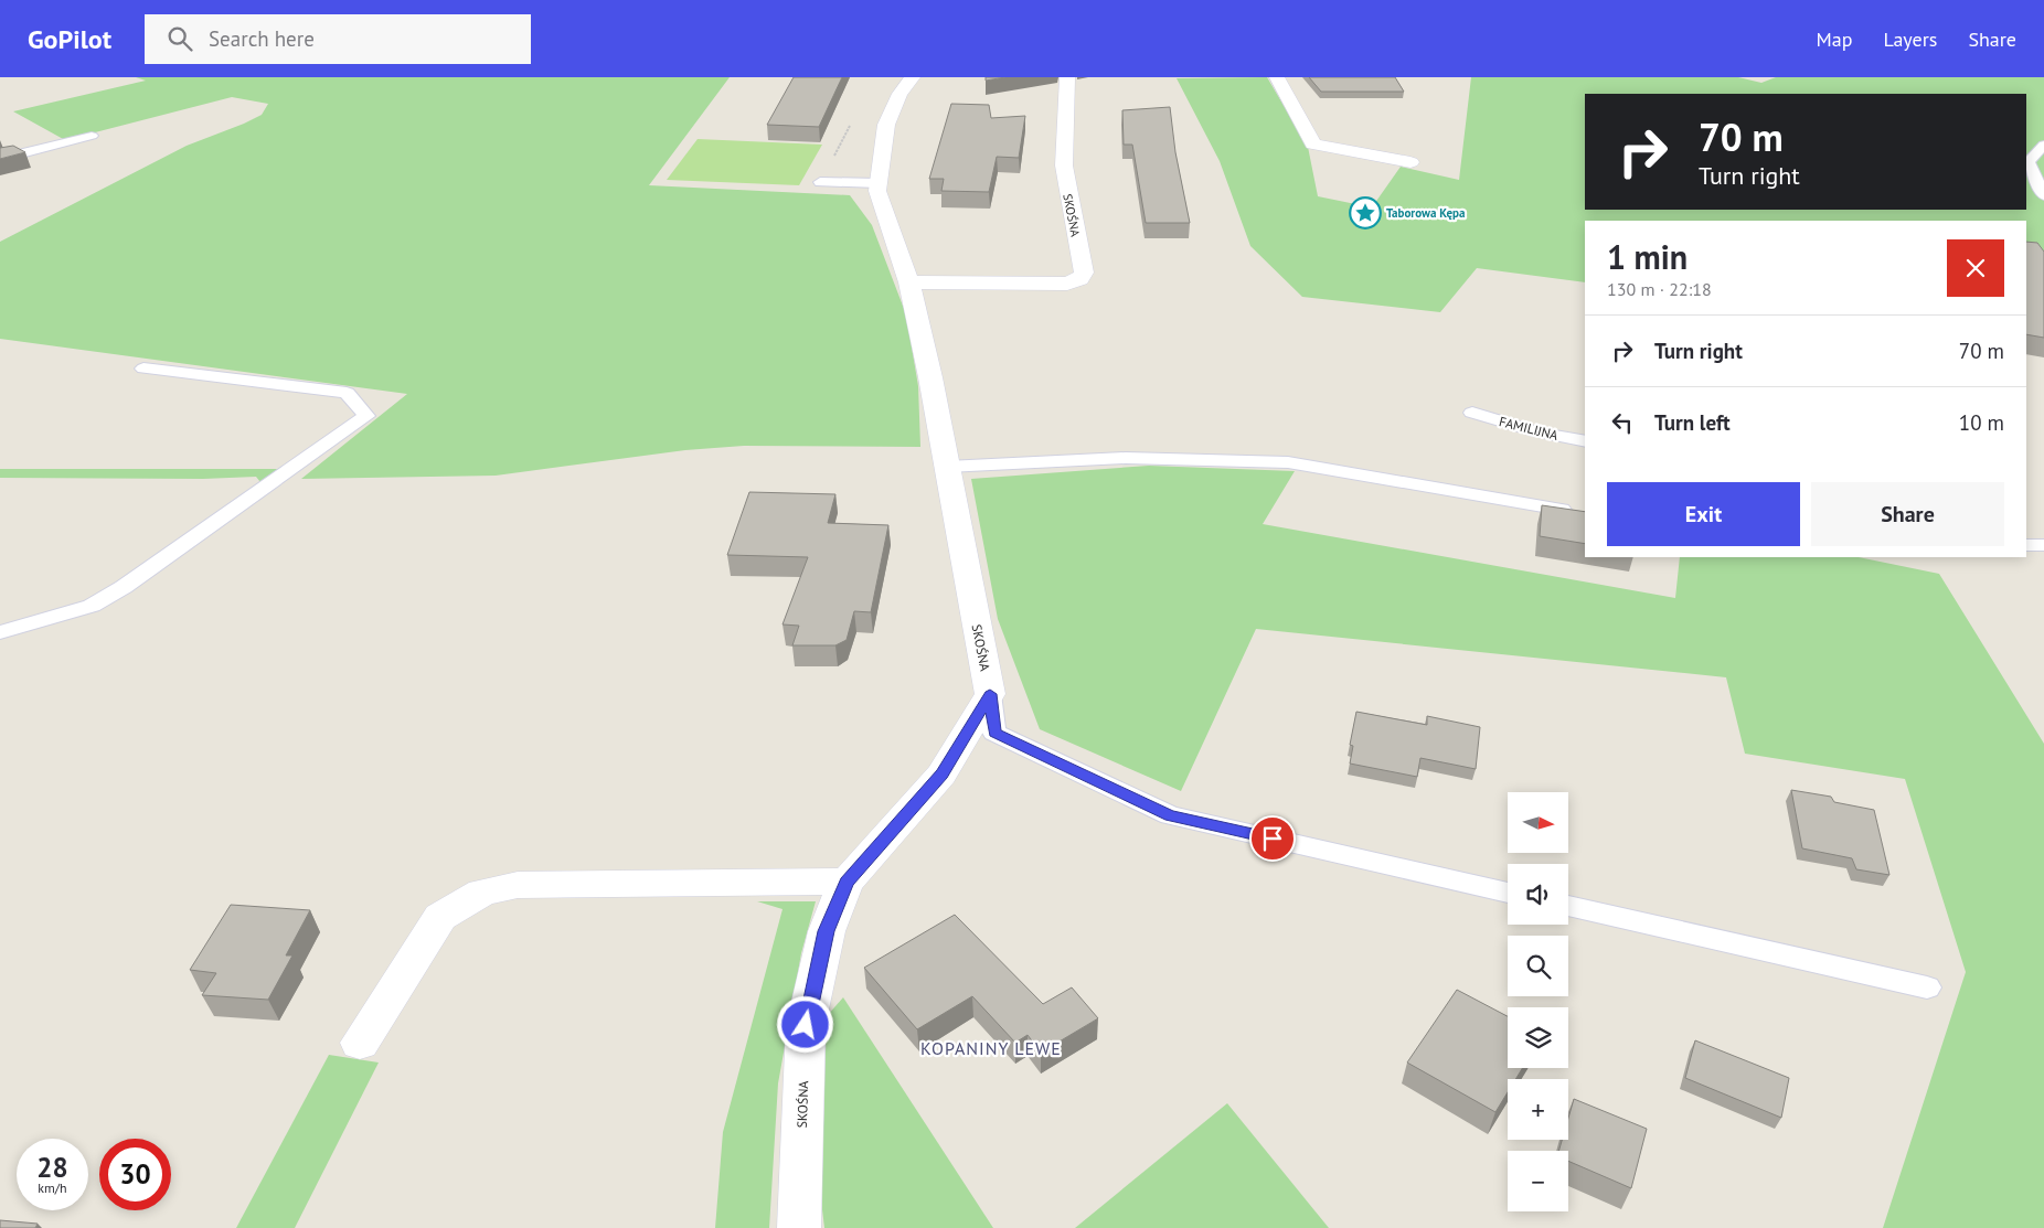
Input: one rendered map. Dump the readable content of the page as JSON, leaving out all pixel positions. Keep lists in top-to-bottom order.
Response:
{
  "streets": {
    "street": ["SKOŚNA"],
    "lane": ["FAMILIJNA"]
  },
  "districts": ["KOPANINY LEWE"],
  "places": {
    "place": ["Taborowa Kępa"]
  },
  "north": "right",
  "page": {
    "header": "GoPilot",
    "search": "Search here",
    "nav": ["Map", "Layers", "Share"],
    "turn": ["70 m", "Turn right"],
    "heading": ["1 min", "130 m · 22:18"],
    "list": [
      {
        "name": "Turn right",
        "value": "70 m"
      },
      {
        "name": "Turn left",
        "value": "10 m"
      }
    ],
    "buttons": ["Exit", "Share"],
    "map_buttons": ["+", "−"],
    "speed": "28 km/h",
    "limit": "30"
  }
}
